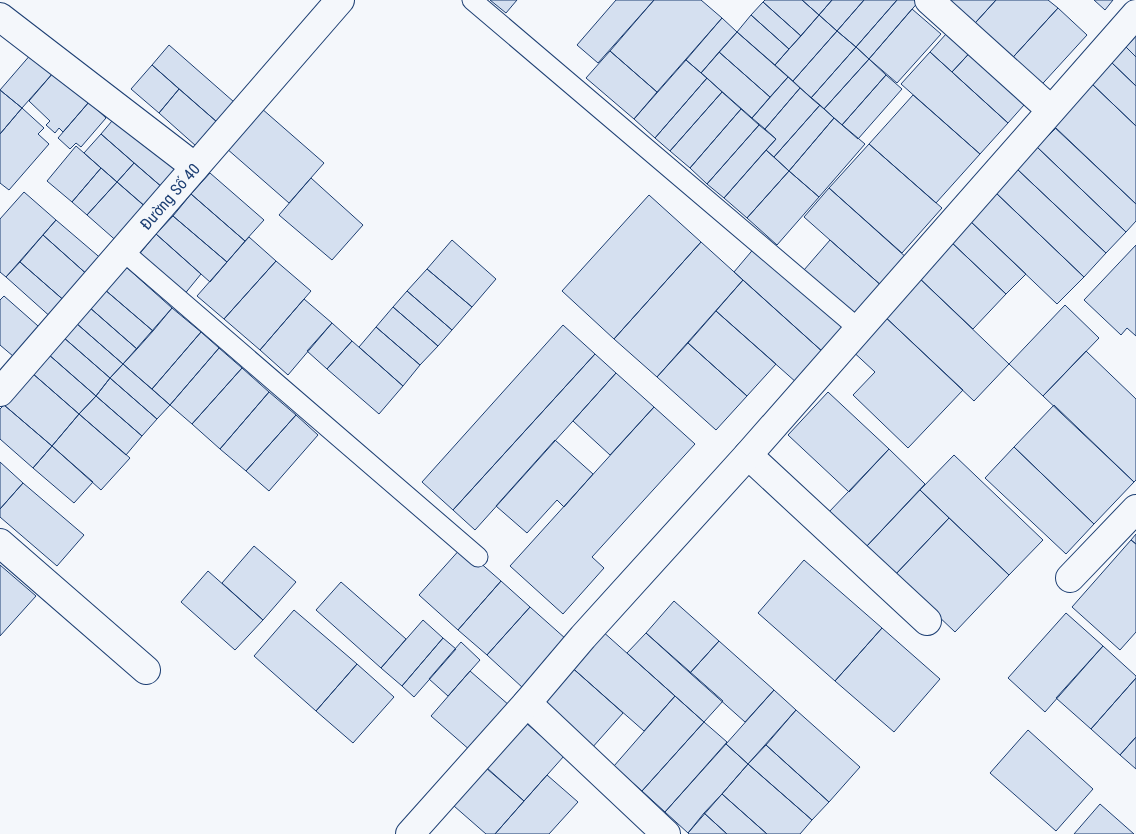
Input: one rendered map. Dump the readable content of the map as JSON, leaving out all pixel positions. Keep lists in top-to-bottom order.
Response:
{
  "streets": {
    "street": ["Đường Số 40"]
  }
}
